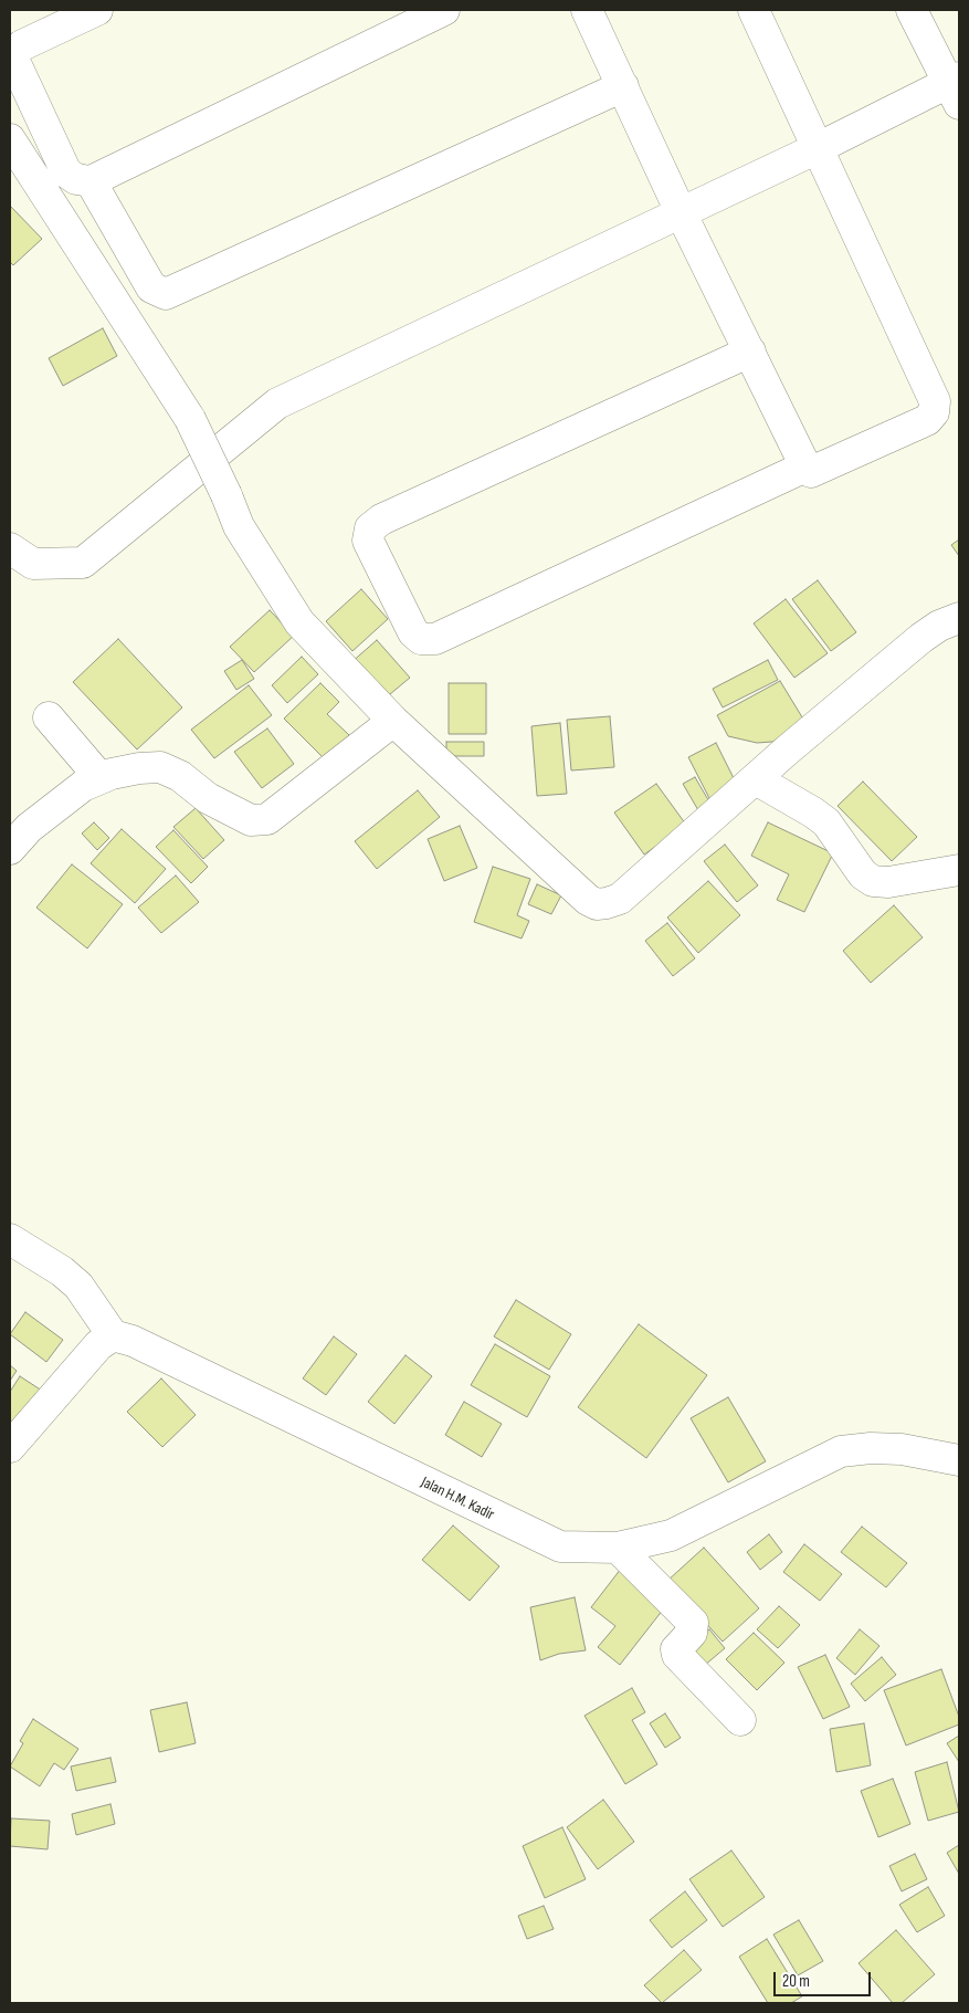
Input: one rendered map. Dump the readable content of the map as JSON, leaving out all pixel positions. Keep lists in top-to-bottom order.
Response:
{
  "streets": {
    "street": ["Jalan H.M. Kadir"]
  },
  "scale_bar": "20 m"
}
